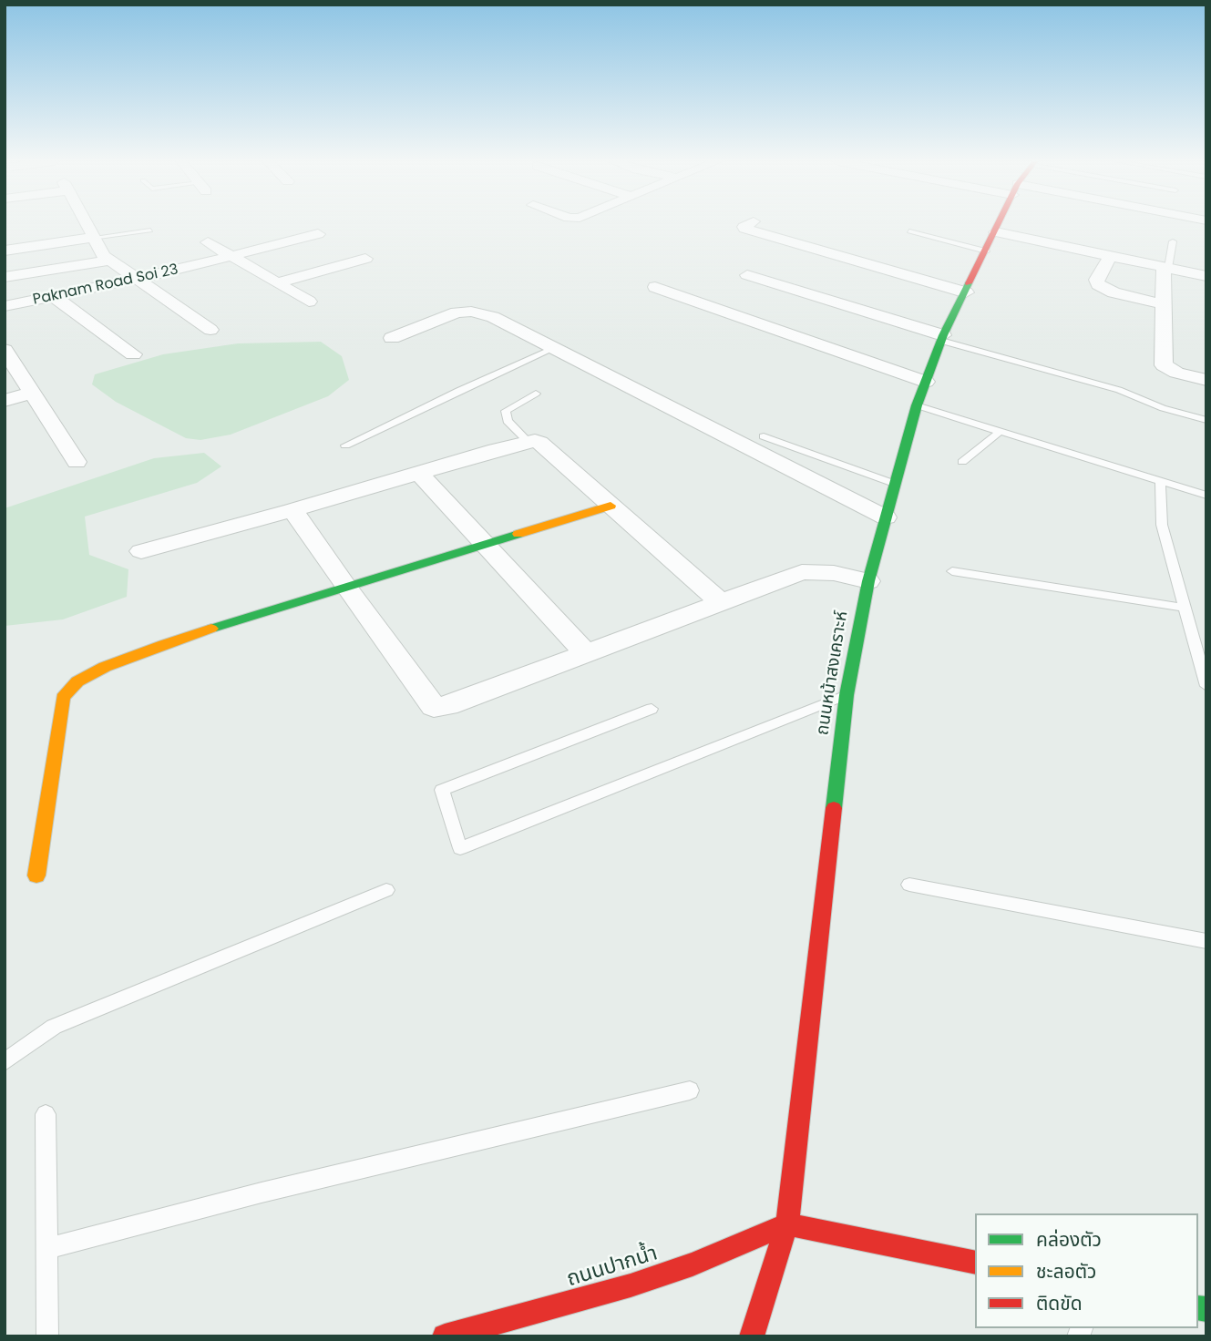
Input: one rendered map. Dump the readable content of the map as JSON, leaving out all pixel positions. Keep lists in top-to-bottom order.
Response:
{
  "streets": {
    "main road": ["ถนนหน้าสงเคราะห์", "ถนนปากน้ำ"],
    "street": ["Paknam Road Soi 23"]
  },
  "crossings": [
    ["ถนนหน้าสงเคราะห์", "ถนนปากน้ำ"]
  ],
  "legend": ["คล่องตัว", "ชะลอตัว", "ติดขัด"]
}
